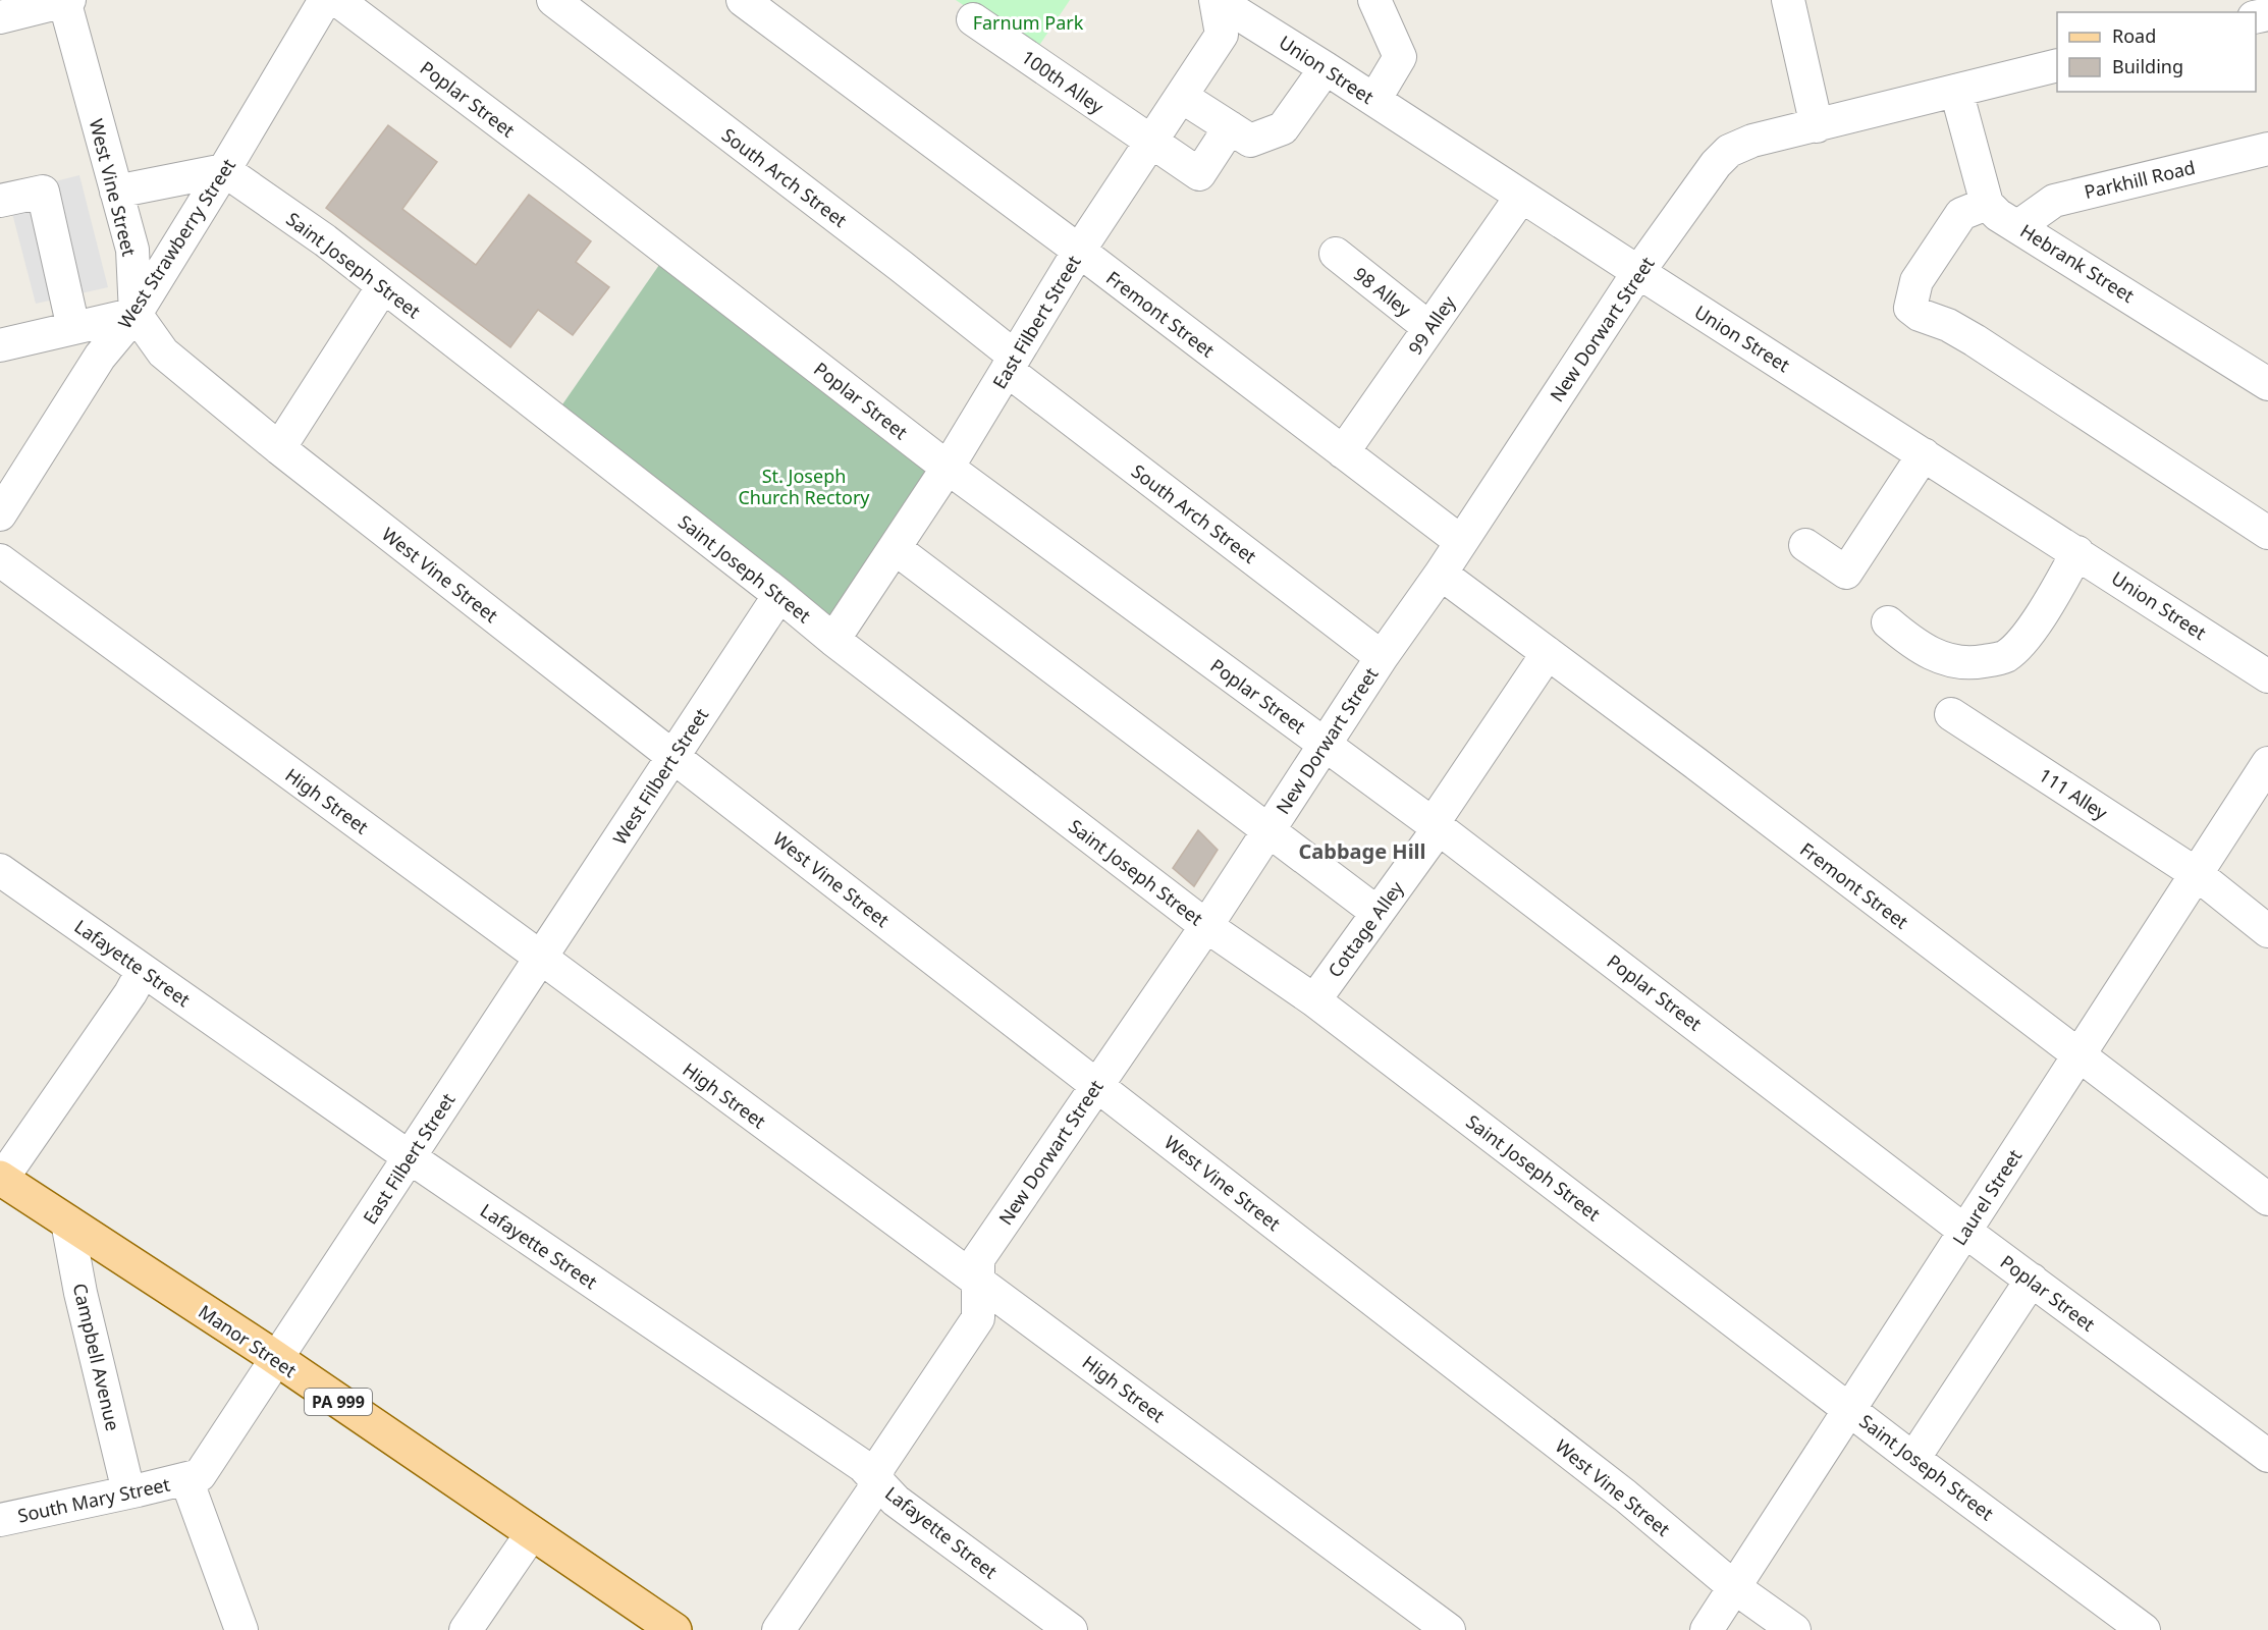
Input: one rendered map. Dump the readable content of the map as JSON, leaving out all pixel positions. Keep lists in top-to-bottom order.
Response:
{
  "streets": {
    "main road": ["Manor Street", "PA 999"],
    "street": [
      "Union Street",
      "100th Alley",
      "Poplar Street",
      "South Arch Street",
      "Parkhill Road",
      "West Vine Street",
      "West Strawberry Street",
      "Hebrank Street",
      "Saint Joseph Street",
      "98 Alley",
      "Fremont Street",
      "East Filbert Street",
      "99 Alley",
      "New Dorwart Street",
      "West Filbert Street",
      "111 Alley",
      "High Street",
      "Cottage Alley",
      "Lafayette Street",
      "Laurel Street",
      "Campbell Avenue",
      "South Mary Street"
    ]
  },
  "crossings": [
    ["Union Street", "East Filbert Street"],
    ["Union Street", "99 Alley"],
    ["Union Street", "New Dorwart Street"],
    ["100th Alley", "East Filbert Street"],
    ["Poplar Street", "East Filbert Street"],
    ["Poplar Street", "New Dorwart Street"],
    ["Poplar Street", "Cottage Alley"],
    ["Poplar Street", "Laurel Street"],
    ["South Arch Street", "East Filbert Street"],
    ["South Arch Street", "New Dorwart Street"],
    ["Parkhill Road", "Hebrank Street"],
    ["West Vine Street", "West Strawberry Street"],
    ["West Vine Street", "New Dorwart Street"],
    ["West Vine Street", "West Filbert Street"],
    ["West Vine Street", "Laurel Street"],
    ["West Strawberry Street", "Saint Joseph Street"],
    ["Saint Joseph Street", "East Filbert Street"],
    ["Saint Joseph Street", "New Dorwart Street"],
    ["Saint Joseph Street", "West Filbert Street"],
    ["Saint Joseph Street", "Cottage Alley"],
    ["Saint Joseph Street", "Laurel Street"],
    ["98 Alley", "99 Alley"],
    ["Fremont Street", "East Filbert Street"],
    ["Fremont Street", "99 Alley"],
    ["Fremont Street", "New Dorwart Street"],
    ["Fremont Street", "Cottage Alley"],
    ["Fremont Street", "Laurel Street"],
    ["East Filbert Street", "West Filbert Street"],
    ["East Filbert Street", "High Street"],
    ["East Filbert Street", "Lafayette Street"],
    ["East Filbert Street", "Manor Street"],
    ["New Dorwart Street", "High Street"],
    ["New Dorwart Street", "Lafayette Street"],
    ["West Filbert Street", "High Street"],
    ["111 Alley", "Laurel Street"],
    ["Manor Street", "Campbell Avenue"],
    ["Campbell Avenue", "South Mary Street"]
  ],
  "districts": ["Cabbage Hill"],
  "parks": ["Farnum Park", "St. Joseph Church Rectory"],
  "legend": ["Road", "Building"]
}
